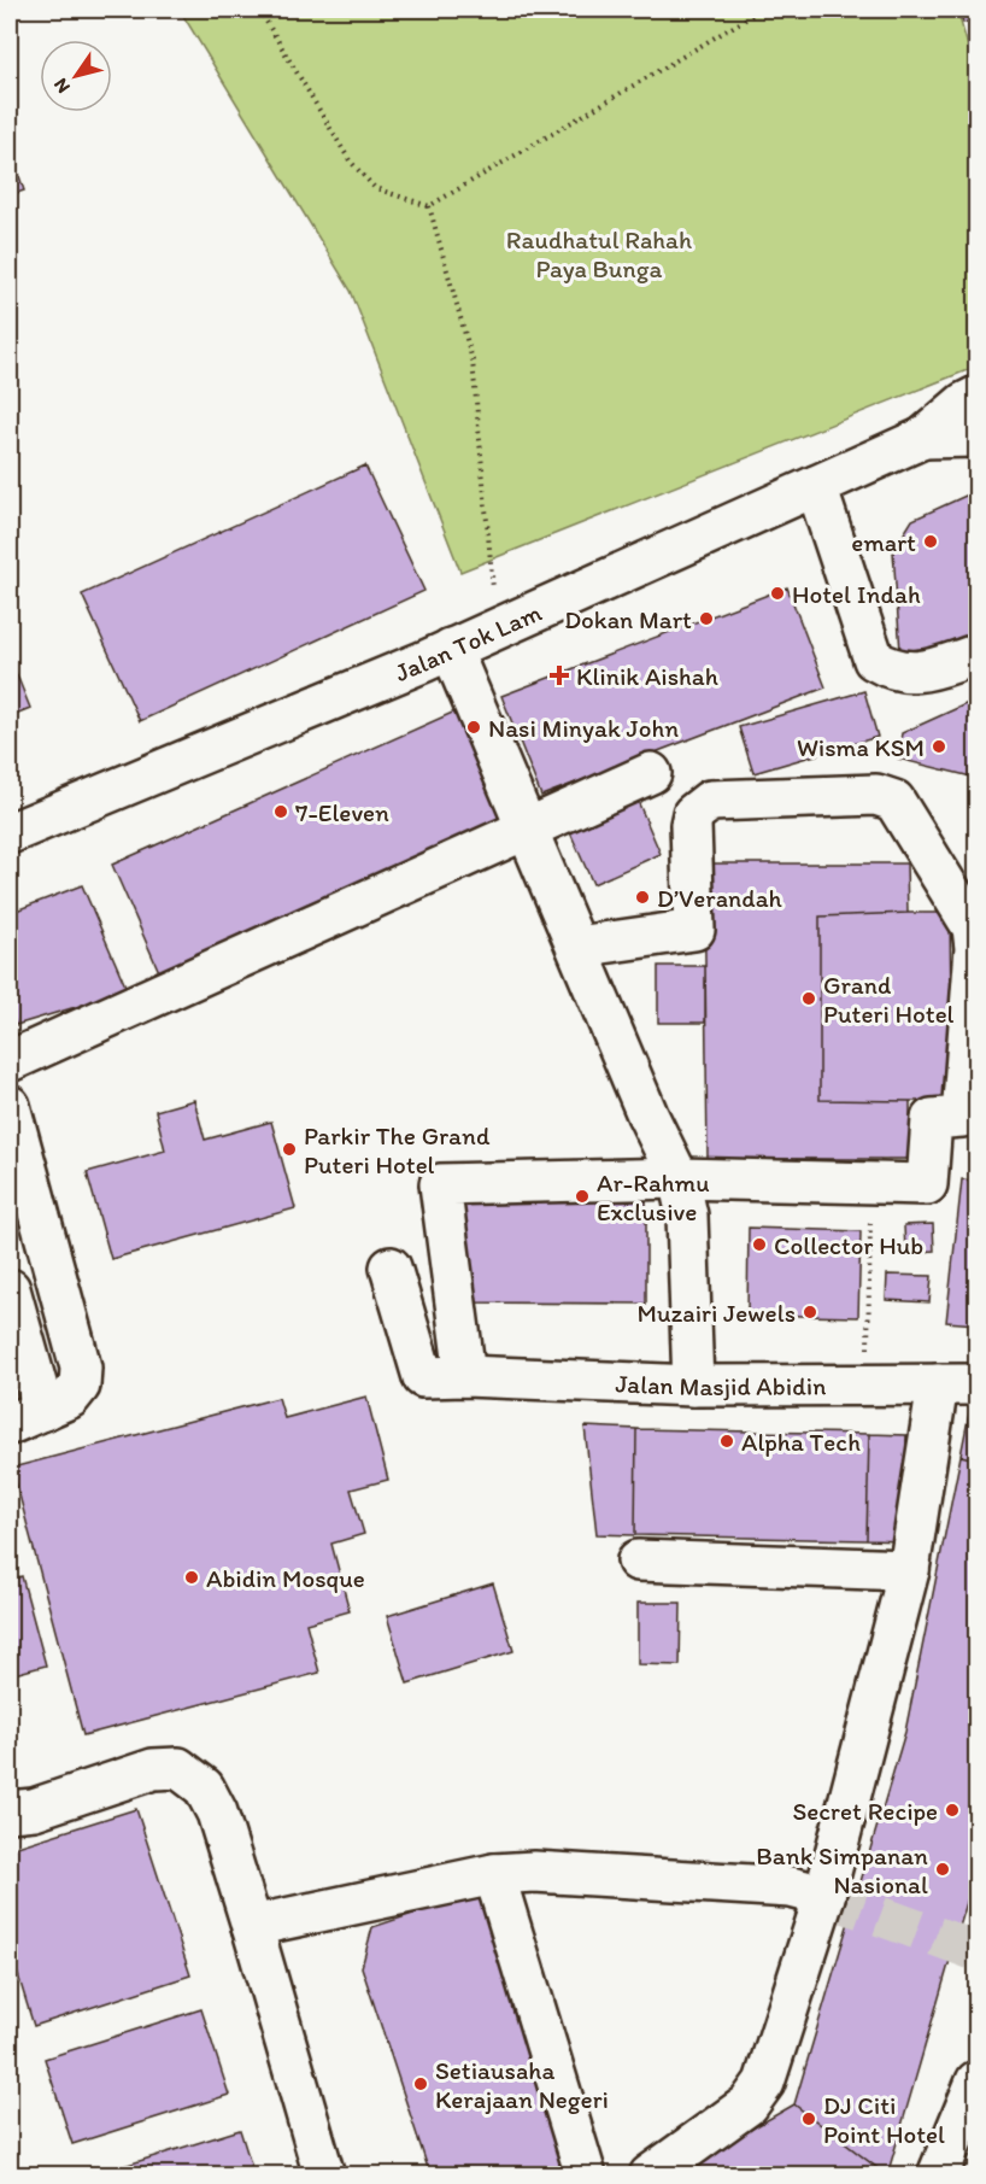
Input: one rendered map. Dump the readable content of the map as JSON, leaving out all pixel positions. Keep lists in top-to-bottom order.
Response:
{
  "streets": {
    "street": ["Jalan Tok Lam", "Jalan Masjid Abidin"]
  },
  "parks": ["Raudhatul Rahah Paya Bunga"],
  "places": {
    "other": [
      "emart",
      "Hotel Indah",
      "Dokan Mart",
      "Nasi Minyak John",
      "Wisma KSM",
      "7-Eleven",
      "D’Verandah",
      "Grand Puteri Hotel",
      "Parkir The Grand Puteri Hotel",
      "Ar-Rahmu Exclusive",
      "Collector Hub",
      "Muzairi Jewels",
      "Alpha Tech",
      "Abidin Mosque",
      "Secret Recipe",
      "Bank Simpanan Nasional",
      "Setiausaha Kerajaan Negeri",
      "DJ Citi Point Hotel"
    ],
    "health": ["Klinik Aishah"]
  },
  "north": "bottom left"
}
